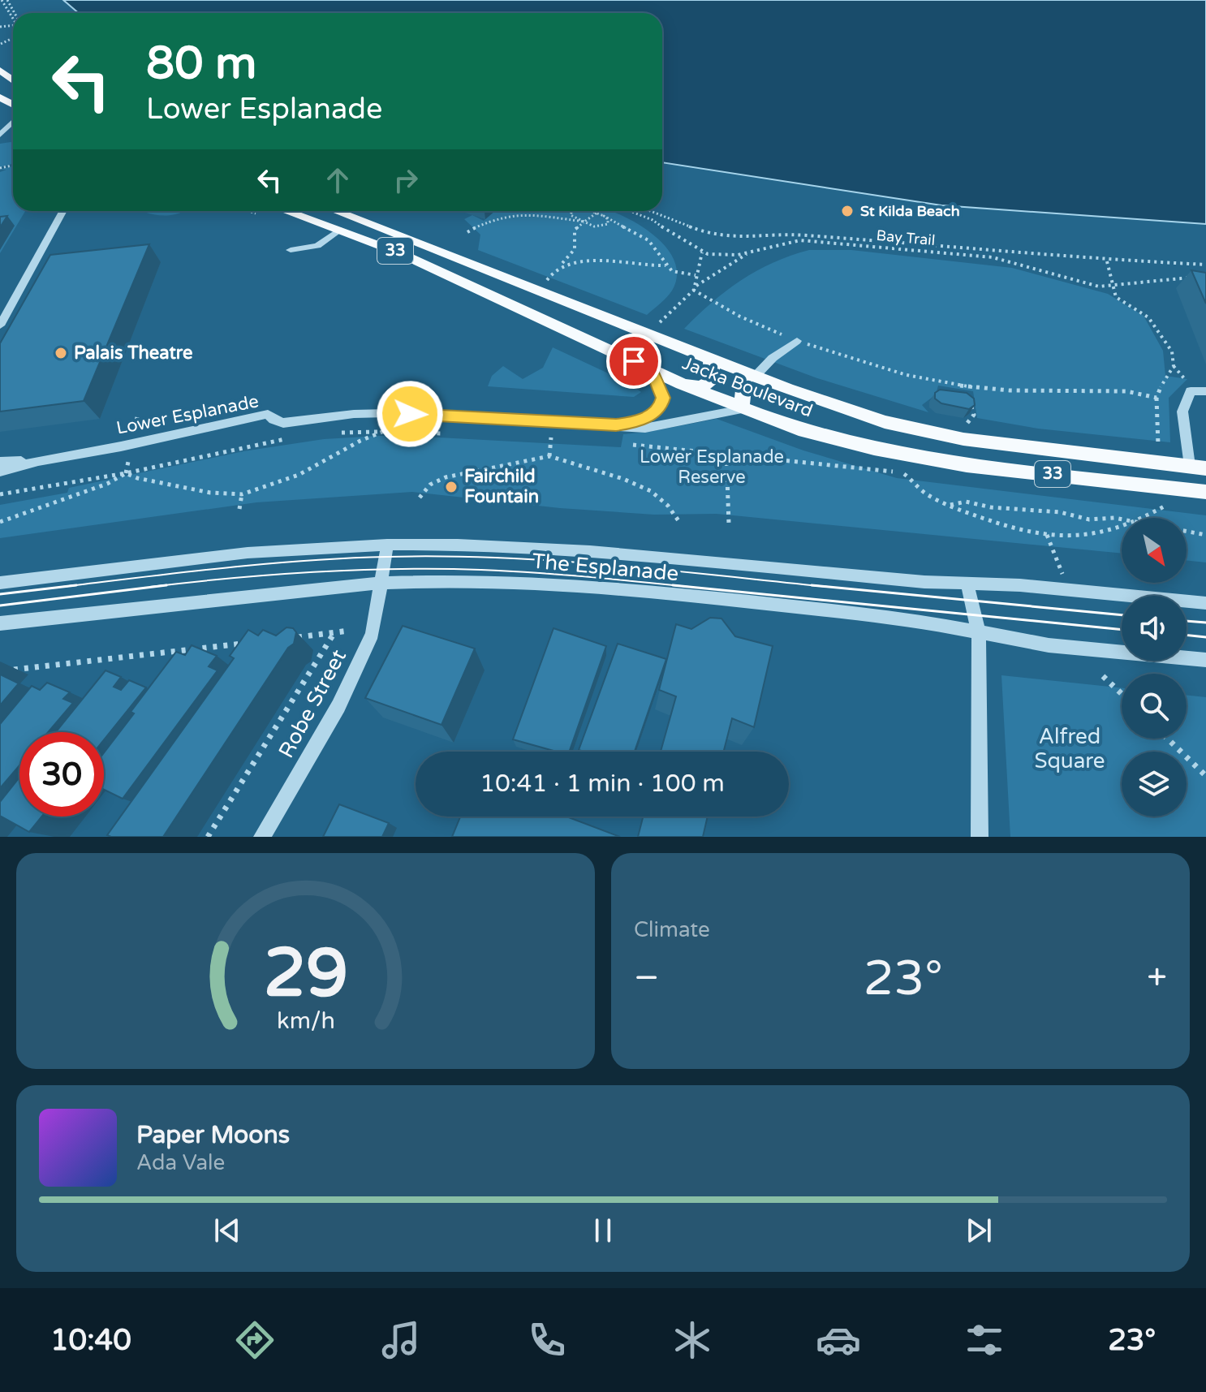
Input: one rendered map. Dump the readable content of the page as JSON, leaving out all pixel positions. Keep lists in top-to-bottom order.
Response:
{
  "streets": {
    "main road": ["33", "Jacka Boulevard"],
    "street": ["Lower Esplanade", "The Esplanade", "Robe Street"],
    "path": ["Bay Trail"]
  },
  "crossings": [
    ["Jacka Boulevard", "Lower Esplanade"],
    ["The Esplanade", "Robe Street"]
  ],
  "parks": ["Lower Esplanade Reserve", "Alfred Square"],
  "places": ["St Kilda Beach", "Palais Theatre", "Fairchild Fountain"],
  "north": "bottom right",
  "page": {
    "turn": ["80 m", "Lower Esplanade"],
    "limit": "30",
    "trip": "10:41 · 1 min · 100 m",
    "tile": "Climate",
    "heat": ["−", "23°", "+"],
    "song": ["Paper Moons", "Ada Vale"],
    "tabs": ["10:40", "23°"],
    "gauge": ["29", "km/h"]
  }
}
